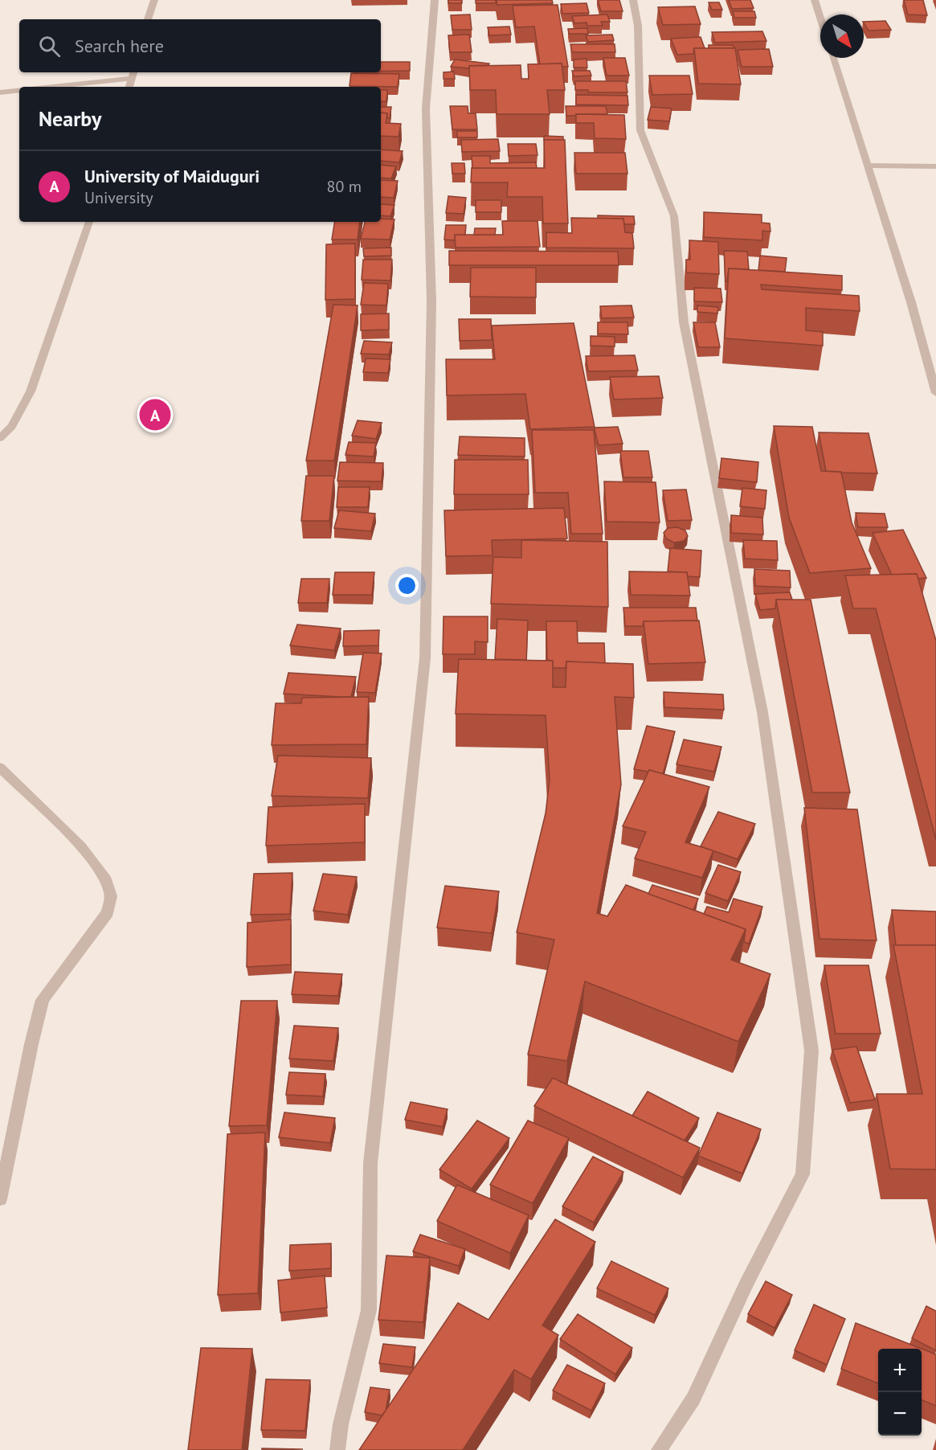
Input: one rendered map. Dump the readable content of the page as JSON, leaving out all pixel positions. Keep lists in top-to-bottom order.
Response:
{
  "north": "bottom right",
  "page": {
    "search": "Search here",
    "heading": "Nearby",
    "list": [
      {
        "mark": "A",
        "name": "University of Maiduguri",
        "note": "University",
        "value": "80 m"
      }
    ],
    "pins": "A",
    "map_buttons": ["+", "−"]
  }
}
